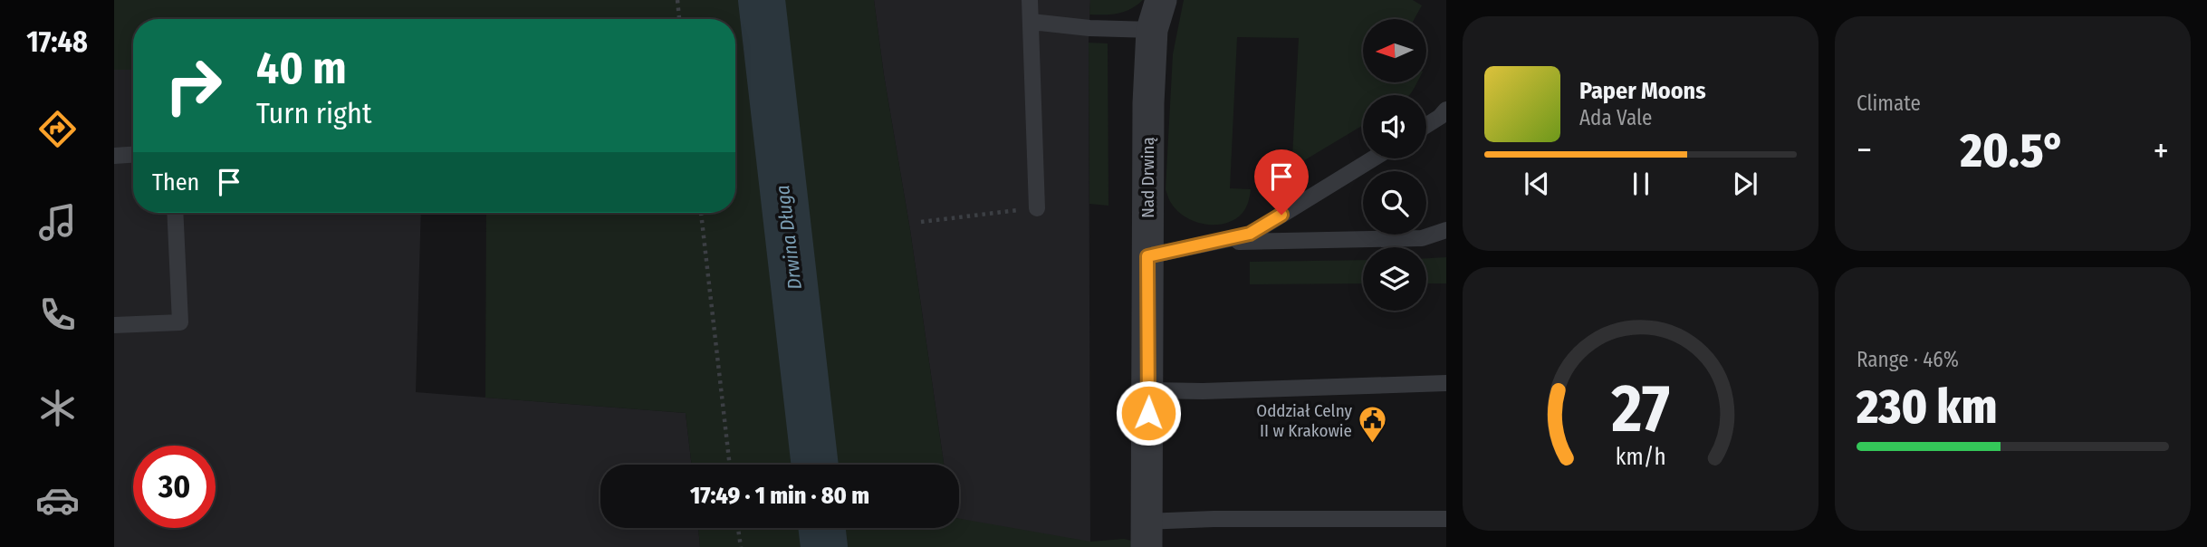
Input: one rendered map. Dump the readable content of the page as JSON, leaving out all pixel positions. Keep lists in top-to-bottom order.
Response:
{
  "streets": {
    "street": ["Nad Drwiną"]
  },
  "water": ["Drwina Długa"],
  "places": {
    "public building": ["Oddział Celny II w Krakowie"]
  },
  "north": "left",
  "page": {
    "tabs": "17:48",
    "tile": [
      "Climate",
      ["Range · 46%", "230 km"]
    ],
    "turn": ["40 m", "Turn right"],
    "song": ["Paper Moons", "Ada Vale"],
    "heat": ["−", "20.5°", "+"],
    "then": "Then",
    "limit": "30",
    "trip": "17:49 · 1 min · 80 m",
    "gauge": ["27", "km/h"]
  }
}
